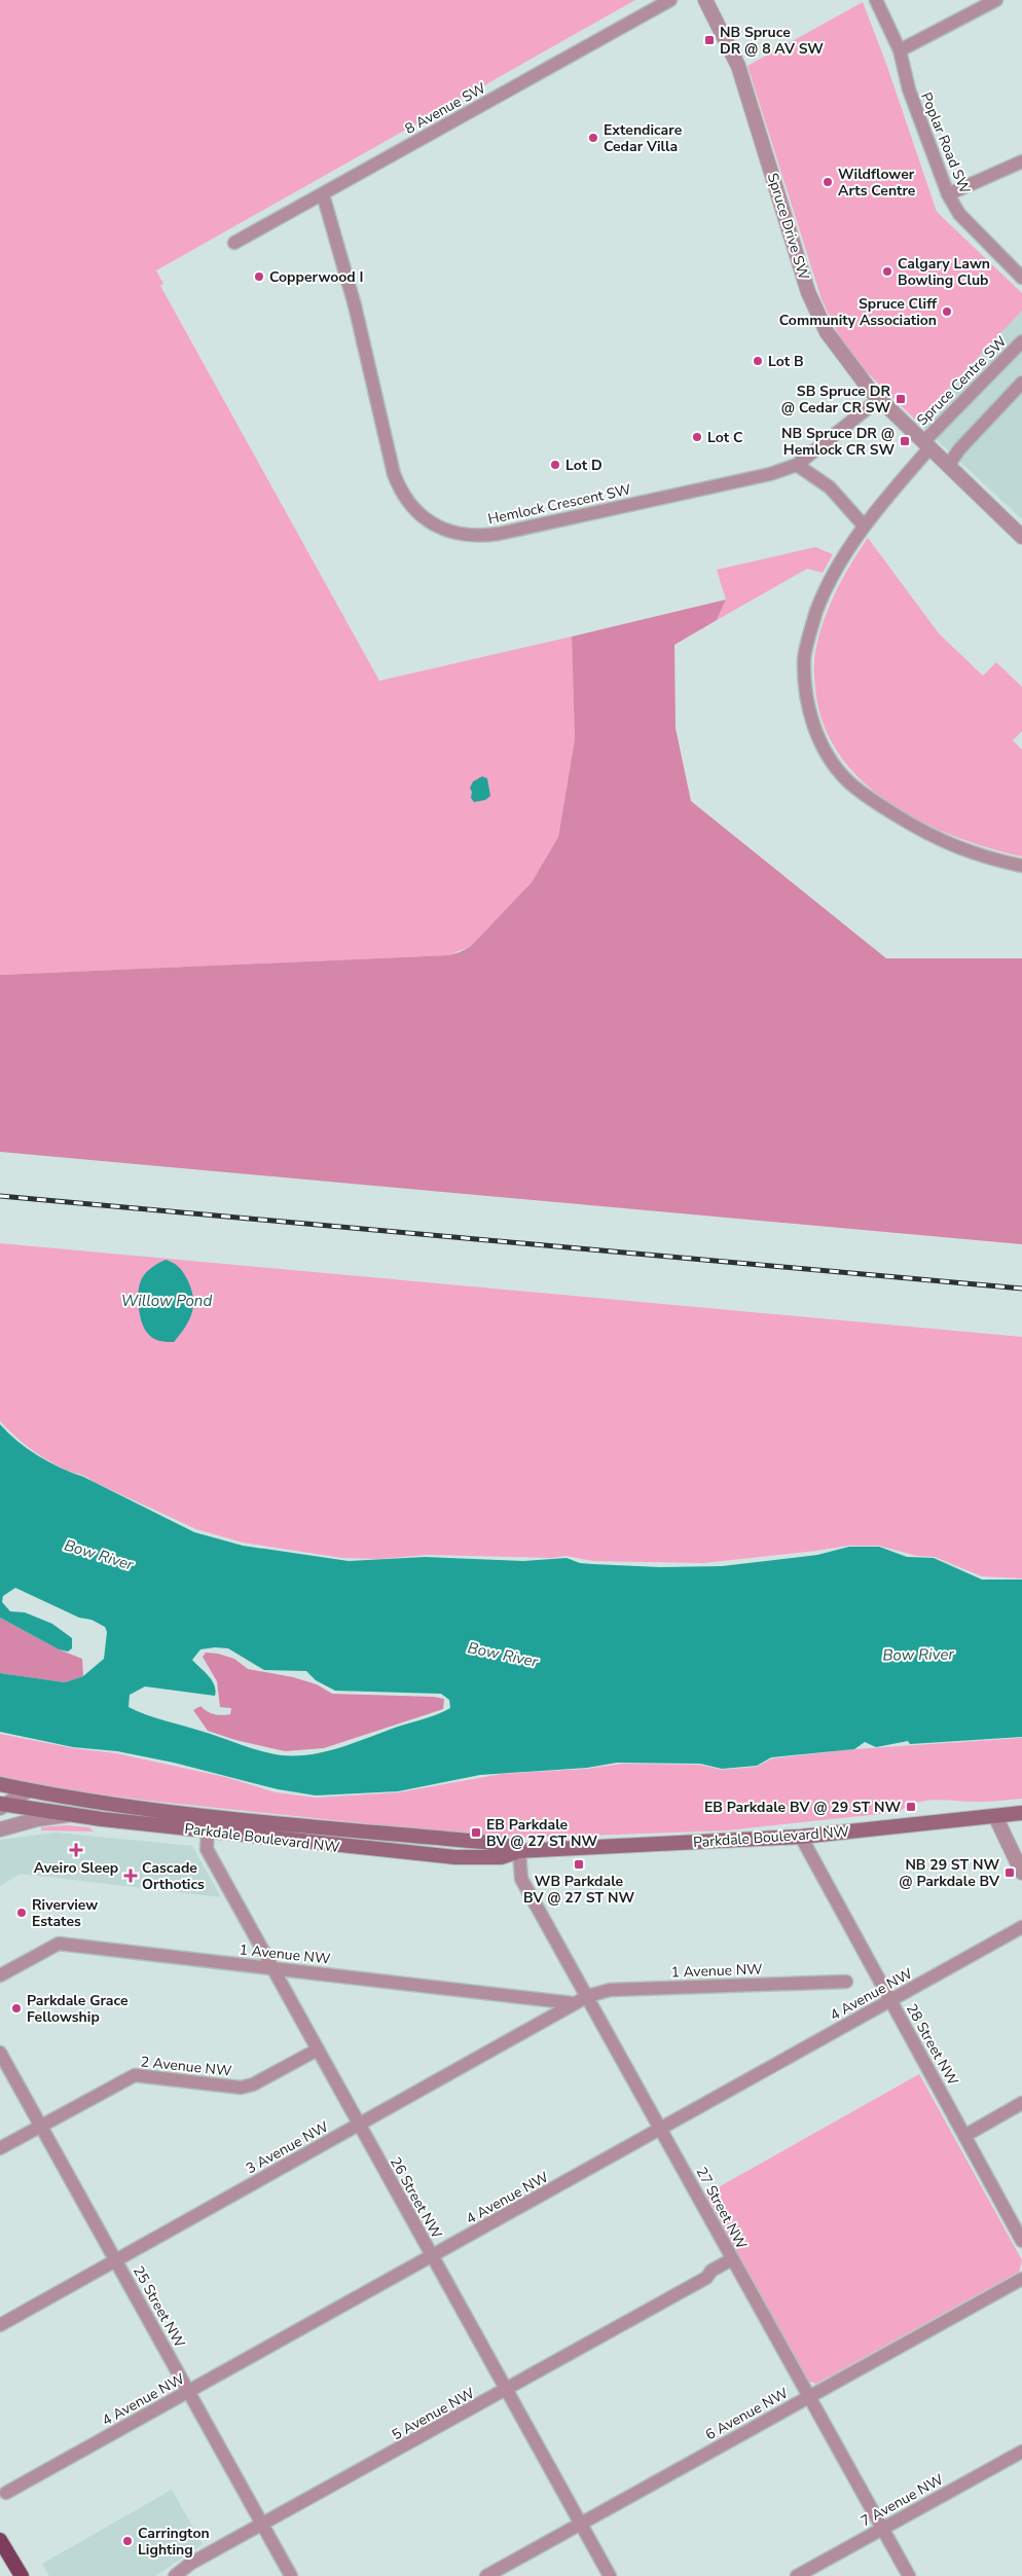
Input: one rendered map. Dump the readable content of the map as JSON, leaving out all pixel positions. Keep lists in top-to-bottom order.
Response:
{
  "streets": {
    "main road": ["Parkdale Boulevard NW"],
    "street": [
      "8 Avenue SW",
      "Poplar Road SW",
      "Spruce Drive SW",
      "Spruce Centre SW",
      "Hemlock Crescent SW",
      "1 Avenue NW",
      "4 Avenue NW",
      "28 Street NW",
      "2 Avenue NW",
      "3 Avenue NW",
      "26 Street NW",
      "27 Street NW",
      "25 Street NW",
      "5 Avenue NW",
      "6 Avenue NW",
      "7 Avenue NW"
    ]
  },
  "crossings": [
    ["8 Avenue SW", "Hemlock Crescent SW"],
    ["Spruce Drive SW", "Spruce Centre SW"],
    ["Spruce Drive SW", "Hemlock Crescent SW"],
    ["Parkdale Boulevard NW", "28 Street NW"],
    ["Parkdale Boulevard NW", "26 Street NW"],
    ["Parkdale Boulevard NW", "27 Street NW"],
    ["1 Avenue NW", "3 Avenue NW"],
    ["1 Avenue NW", "26 Street NW"],
    ["1 Avenue NW", "27 Street NW"],
    ["4 Avenue NW", "28 Street NW"],
    ["4 Avenue NW", "26 Street NW"],
    ["4 Avenue NW", "27 Street NW"],
    ["4 Avenue NW", "25 Street NW"],
    ["2 Avenue NW", "26 Street NW"],
    ["2 Avenue NW", "25 Street NW"],
    ["3 Avenue NW", "26 Street NW"],
    ["3 Avenue NW", "27 Street NW"],
    ["3 Avenue NW", "25 Street NW"],
    ["26 Street NW", "5 Avenue NW"],
    ["26 Street NW", "6 Avenue NW"],
    ["27 Street NW", "5 Avenue NW"],
    ["27 Street NW", "6 Avenue NW"],
    ["27 Street NW", "7 Avenue NW"],
    ["25 Street NW", "5 Avenue NW"]
  ],
  "water": ["Willow Pond", "Bow River"],
  "places": {
    "transit": [
      "NB Spruce DR @ 8 AV SW",
      "SB Spruce DR @ Cedar CR SW",
      "NB Spruce DR @ Hemlock CR SW",
      "EB Parkdale BV @ 29 ST NW",
      "EB Parkdale BV @ 27 ST NW",
      "WB Parkdale BV @ 27 ST NW",
      "NB 29 ST NW @ Parkdale BV"
    ],
    "other": [
      "Extendicare Cedar Villa",
      "Wildflower Arts Centre",
      "Calgary Lawn Bowling Club",
      "Copperwood I",
      "Spruce Cliff Community Association",
      "Lot B",
      "Lot C",
      "Lot D",
      "Riverview Estates",
      "Parkdale Grace Fellowship",
      "Carrington Lighting"
    ],
    "health": ["Aveiro Sleep", "Cascade Orthotics"]
  }
}
